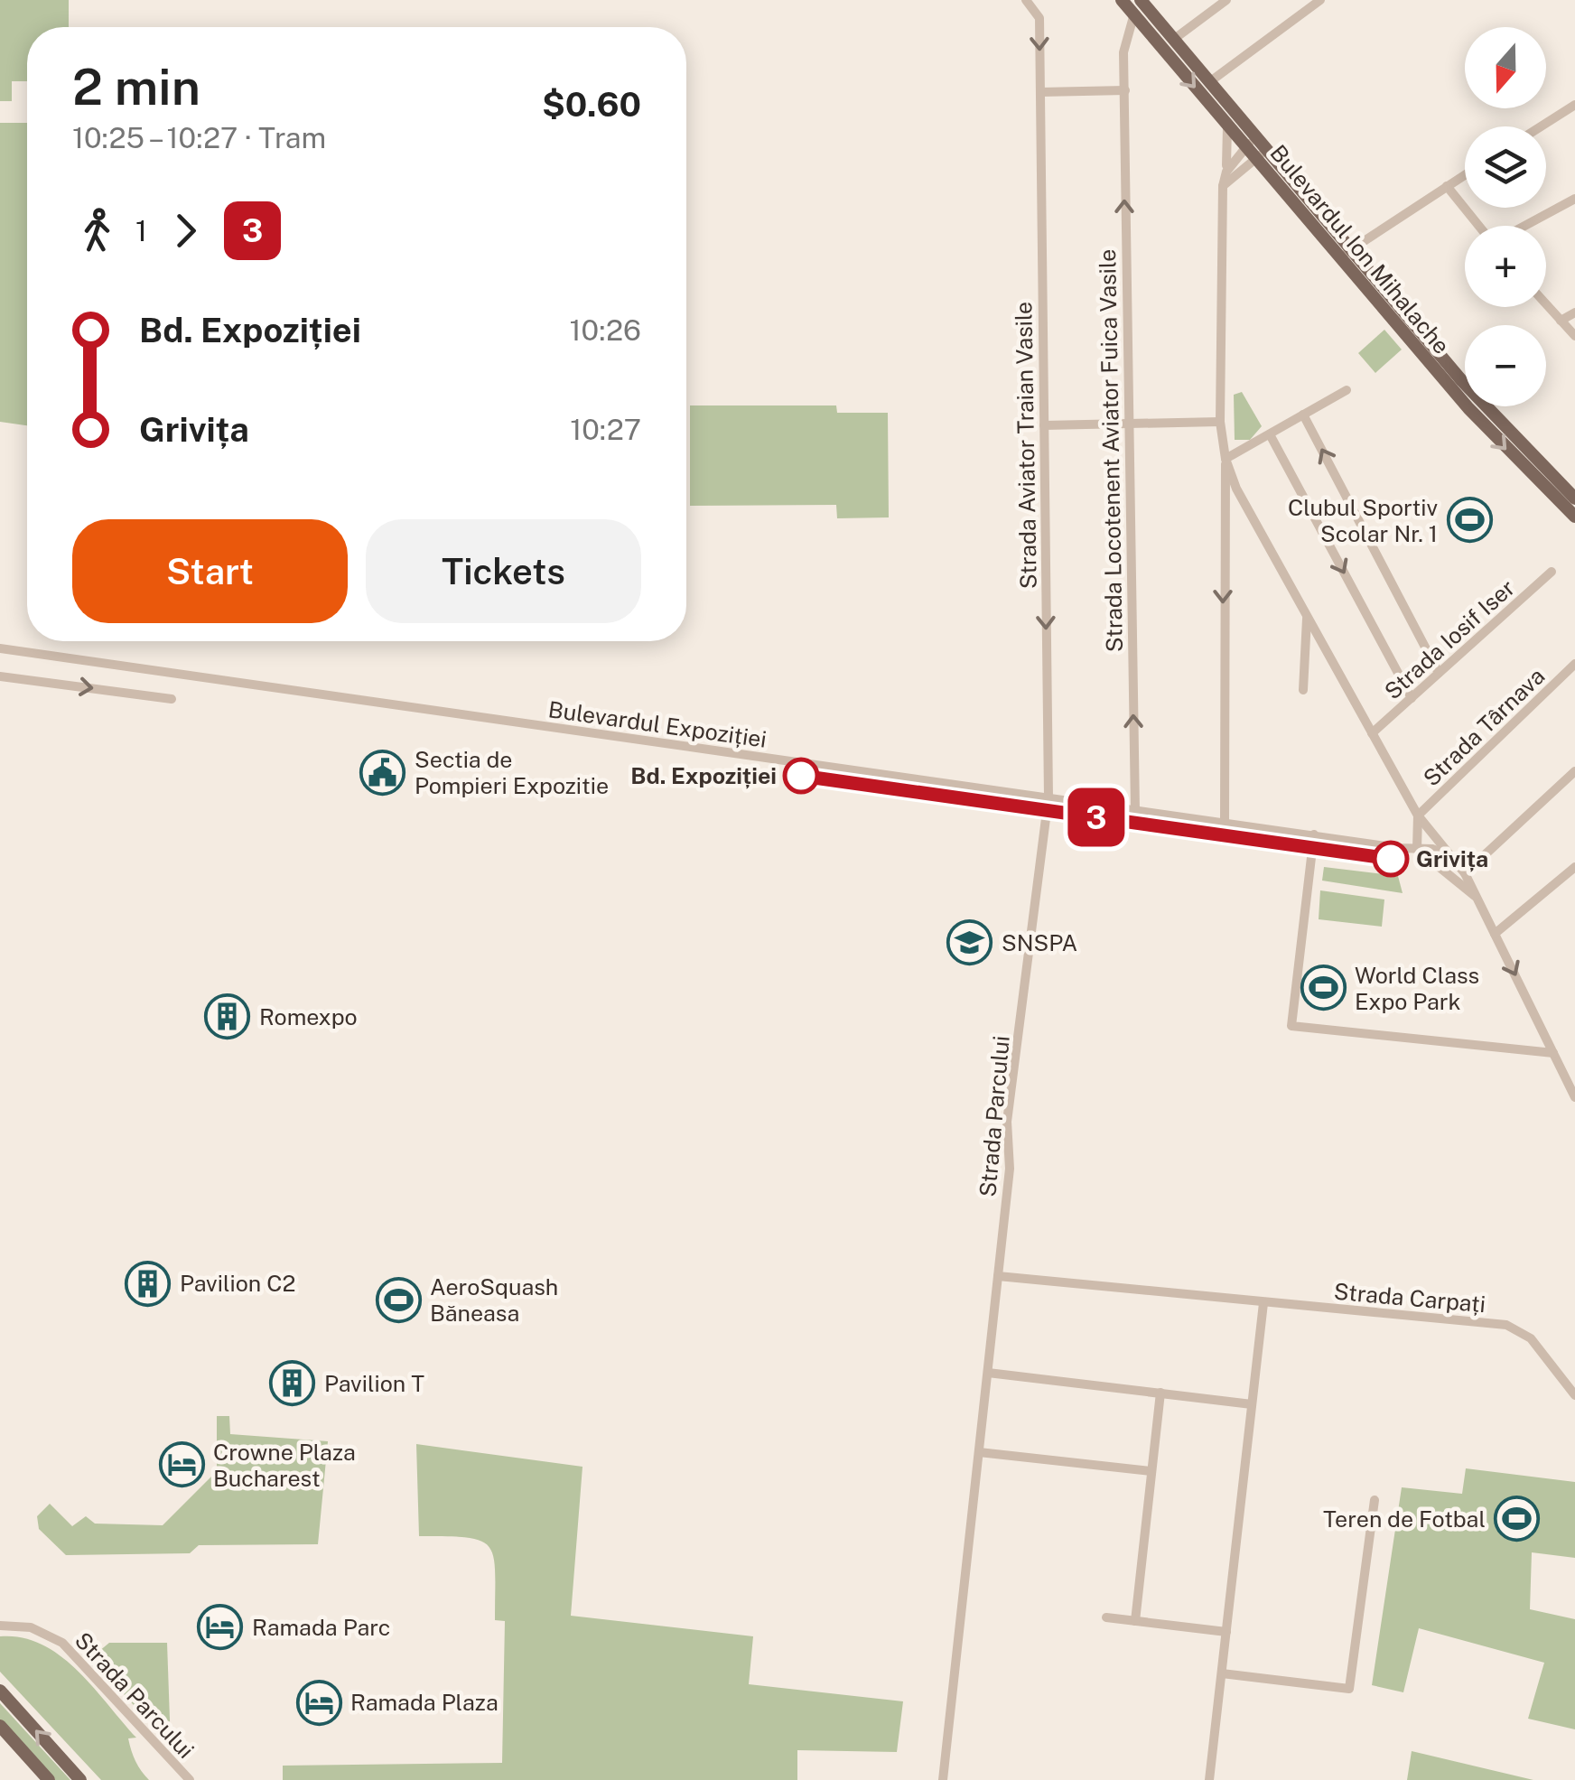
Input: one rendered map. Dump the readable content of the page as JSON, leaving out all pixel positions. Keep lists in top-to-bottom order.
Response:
{
  "streets": {
    "main road": ["Bulevardul Ion Mihalache"],
    "street": [
      "Strada Aviator Traian Vasile",
      "Strada Locotenent Aviator Fuica Vasile",
      "Strada Iosif Iser",
      "Bulevardul Expoziției",
      "Strada Târnava",
      "Strada Parcului",
      "Strada Carpați"
    ]
  },
  "crossings": [
    ["Bulevardul Ion Mihalache", "Strada Locotenent Aviator Fuica Vasile"],
    ["Strada Aviator Traian Vasile", "Bulevardul Expoziției"],
    ["Strada Aviator Traian Vasile", "Strada Parcului"],
    ["Strada Locotenent Aviator Fuica Vasile", "Bulevardul Expoziției"],
    ["Bulevardul Expoziției", "Strada Parcului"]
  ],
  "one_way": ["Strada Aviator Traian Vasile", "Strada Locotenent Aviator Fuica Vasile"],
  "places": {
    "sports": [
      "Clubul Sportiv Scolar Nr. 1",
      "World Class Expo Park",
      "AeroSquash Băneasa",
      "Teren de Fotbal"
    ],
    "public building": ["Sectia de Pompieri Expozitie"],
    "other": ["Bd. Expoziției", "Grivița"],
    "school or university": ["SNSPA"],
    "building": ["Romexpo", "Pavilion C2", "Pavilion T"],
    "hotel": ["Crowne Plaza Bucharest", "Ramada Parc", "Ramada Plaza"]
  },
  "lines": ["tram line 3"],
  "north": "bottom",
  "page": {
    "on_map": "3",
    "map_buttons": ["+", "−"],
    "heading": ["2 min", "10:25 – 10:27 · Tram", "$0.60"],
    "legs": ["1", "3"],
    "list": [
      {
        "name": "Bd. Expoziției",
        "value": "10:26"
      },
      {
        "name": "Grivița",
        "value": "10:27"
      }
    ],
    "buttons": ["Start", "Tickets"]
  }
}
